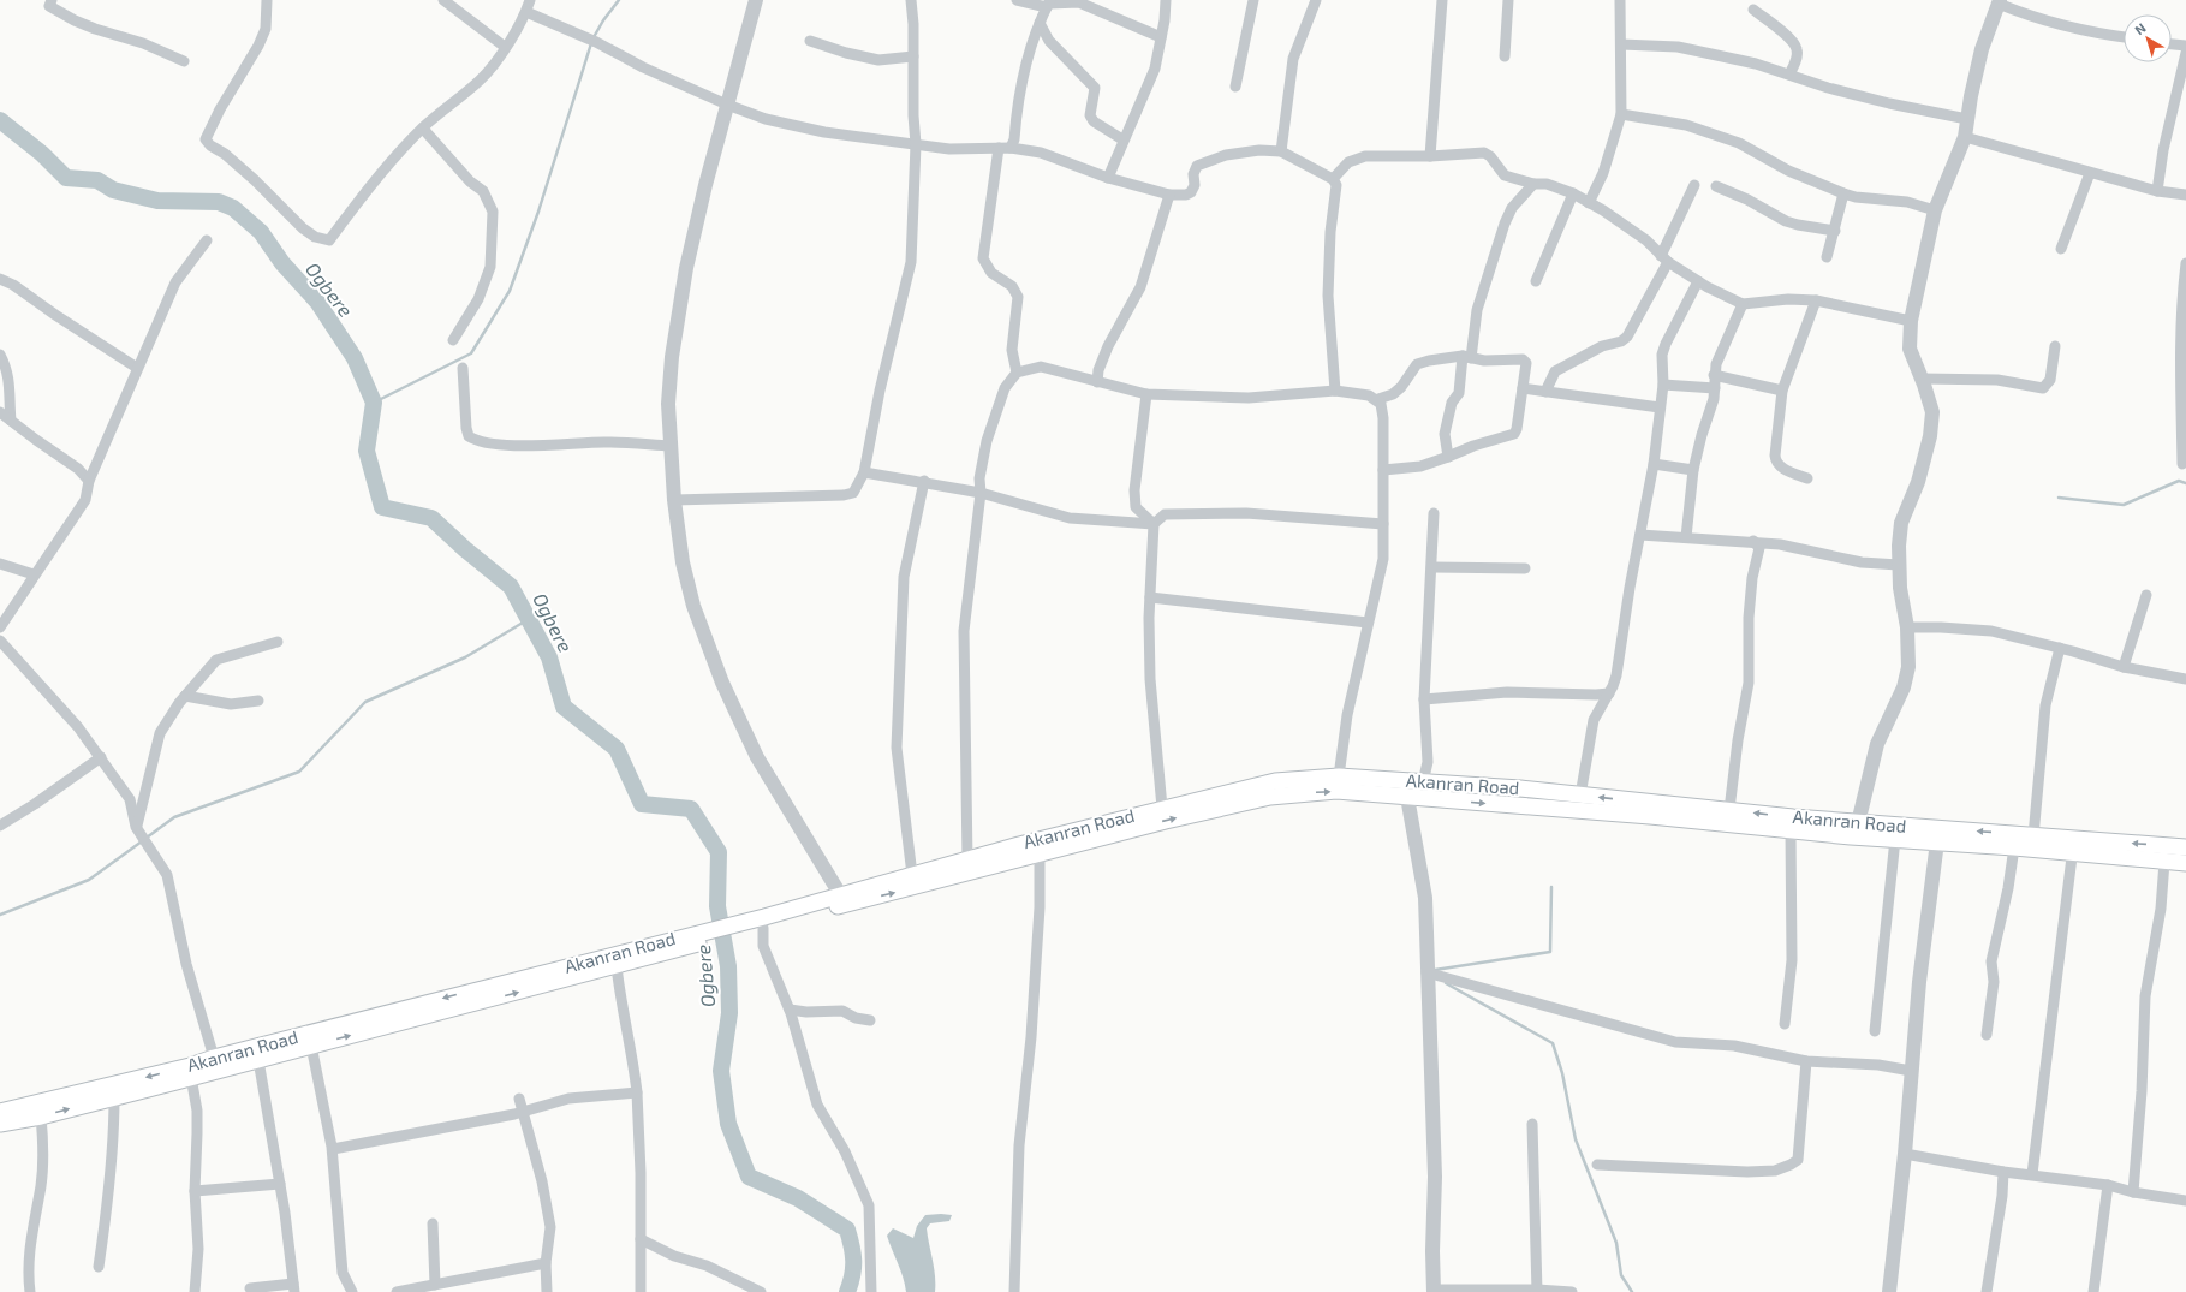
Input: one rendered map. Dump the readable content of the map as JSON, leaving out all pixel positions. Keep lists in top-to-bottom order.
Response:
{
  "streets": {
    "main road": ["Akanran Road"]
  },
  "water": ["Ogbere"],
  "north": "top left"
}
